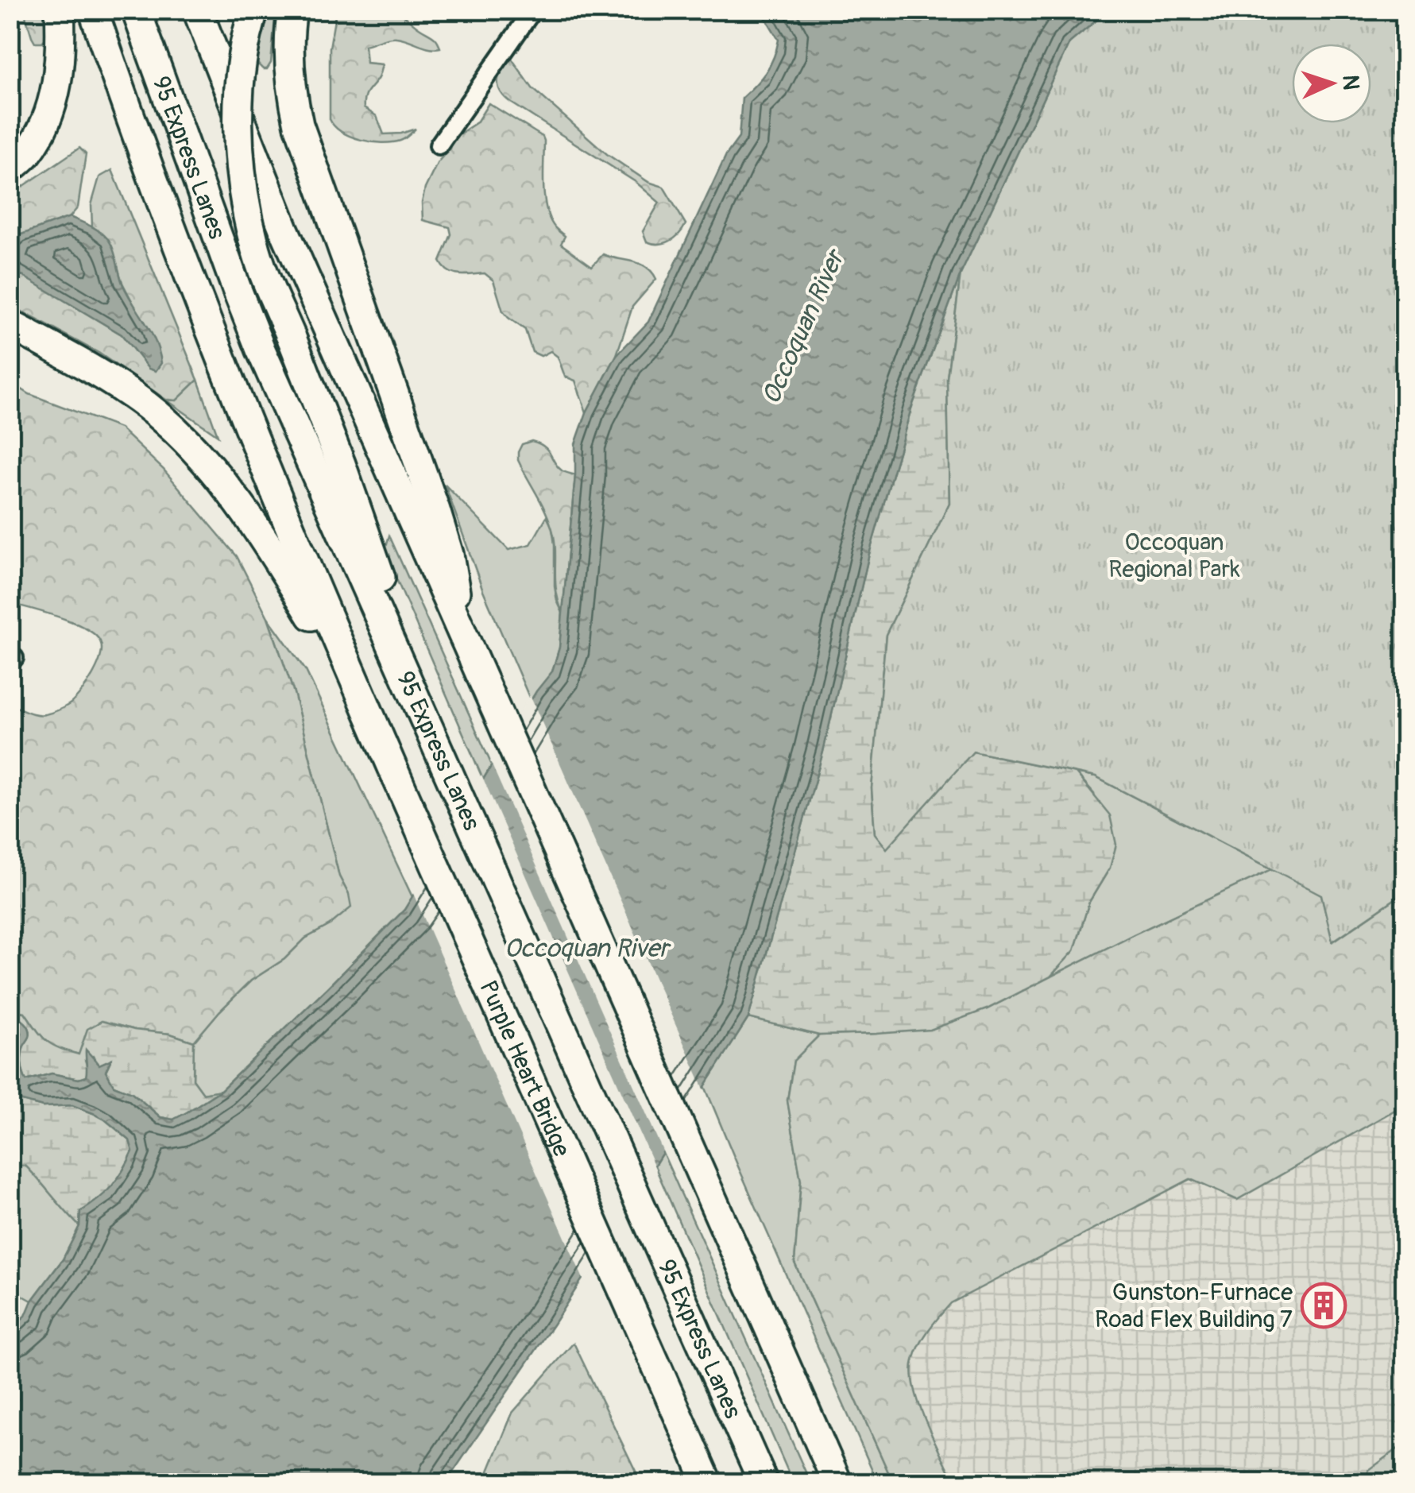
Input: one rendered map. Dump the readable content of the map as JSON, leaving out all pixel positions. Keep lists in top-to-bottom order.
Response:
{
  "streets": {
    "highway": ["95 Express Lanes", "Purple Heart Bridge"]
  },
  "water": ["Occoquan River"],
  "parks": ["Occoquan Regional Park"],
  "places": {
    "building": ["Gunston-Furnace Road Flex Building 7"]
  },
  "north": "right"
}
